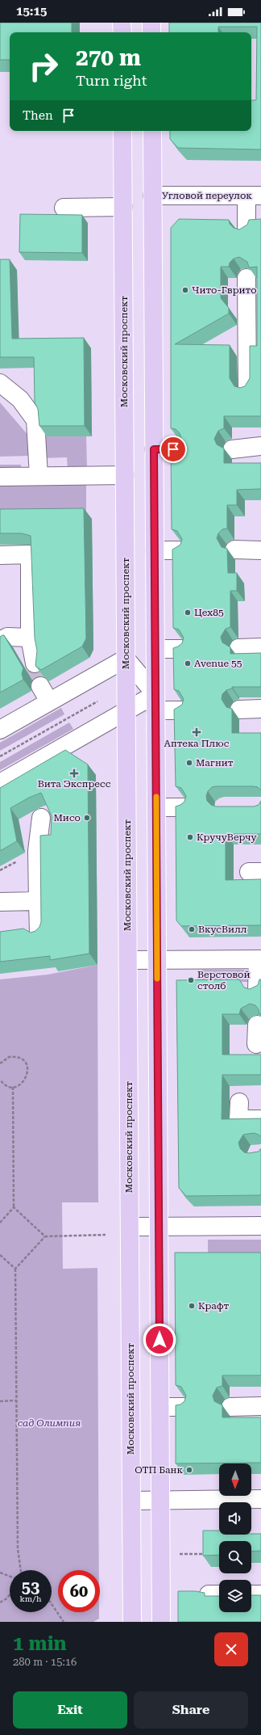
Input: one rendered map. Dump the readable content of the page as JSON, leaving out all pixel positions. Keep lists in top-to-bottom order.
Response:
{
  "streets": {
    "main road": ["Московский проспект"],
    "street": ["Угловой переулок"]
  },
  "parks": ["сад Олимпия"],
  "places": {
    "other": [
      "Чито-Гврито",
      "Цех85",
      "Avenue 55",
      "Магнит",
      "Мисо",
      "КручуВерчу",
      "ВкусВилл",
      "Верстовой столб",
      "Крафт",
      "ОТП Банк"
    ],
    "health": ["Аптека Плюс", "Вита Экспресс"]
  },
  "north": "bottom",
  "page": {
    "status": "15:15",
    "turn": ["270 m", "Turn right"],
    "then": "Then",
    "speed": "53 km/h",
    "limit": "60",
    "heading": ["1 min", "280 m · 15:16"],
    "buttons": ["Exit", "Share"]
  }
}
